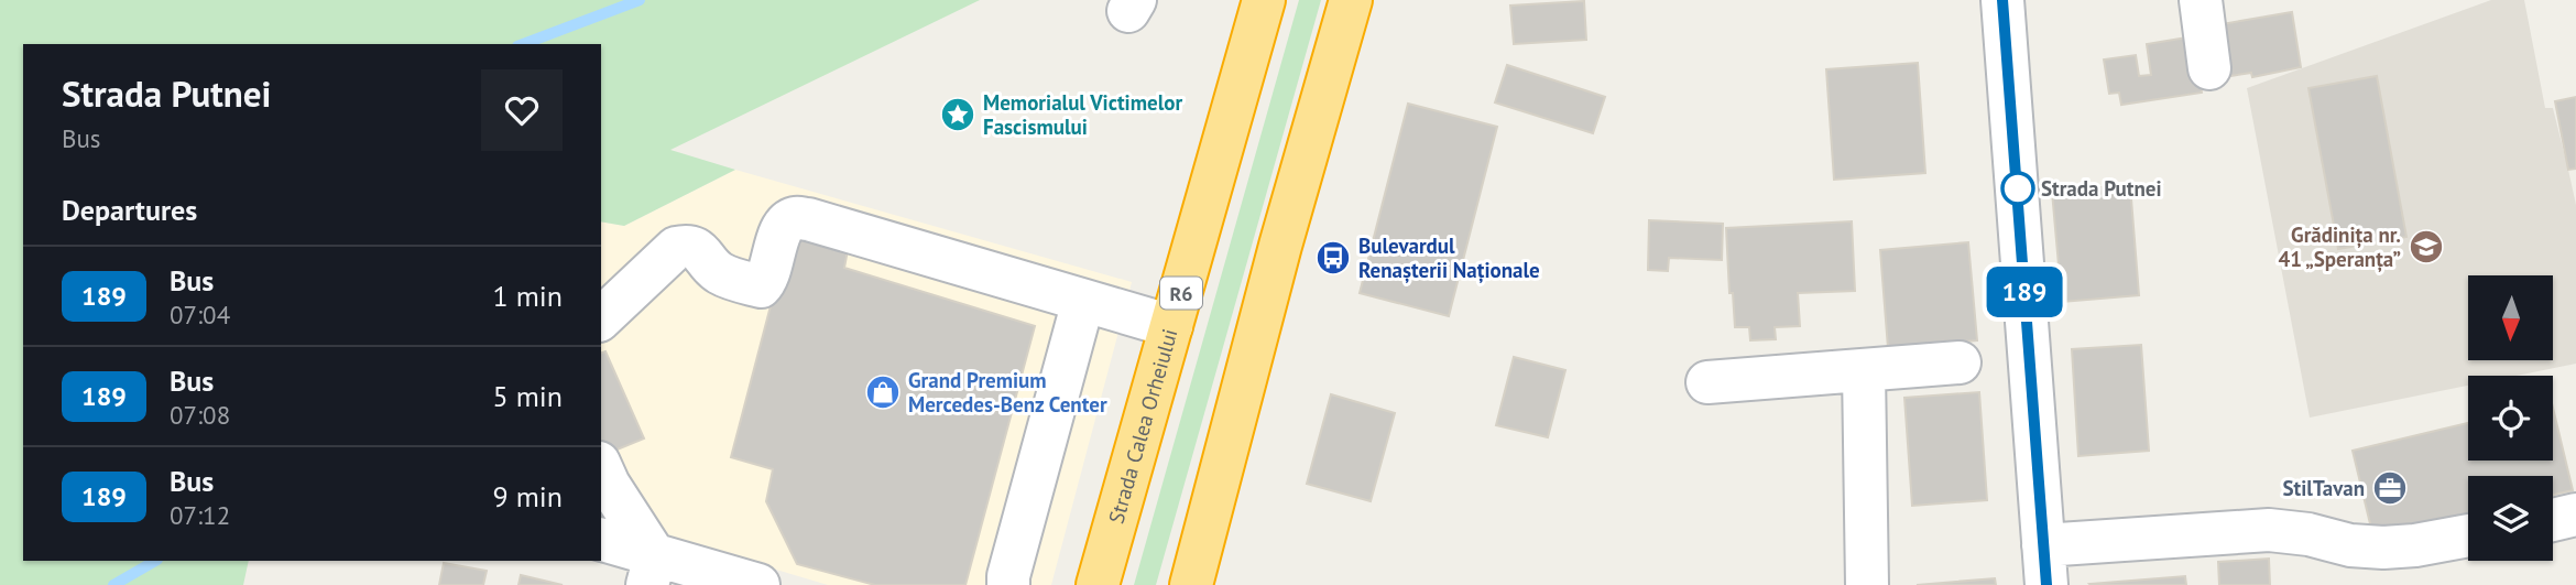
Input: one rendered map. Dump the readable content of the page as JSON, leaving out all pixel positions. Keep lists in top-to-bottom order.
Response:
{
  "streets": {
    "highway": ["R6", "Strada Calea Orheiului"]
  },
  "places": {
    "place": ["Memorialul Victimelor Fascismului"],
    "other": ["Strada Putnei"],
    "school or university": ["Grădinița nr. 41 „Speranța”"],
    "bus stop": ["Bulevardul Renașterii Naționale"],
    "shop": ["Grand Premium Mercedes-Benz Center"],
    "office": ["StilTavan"]
  },
  "lines": ["bus line 189"],
  "north": "bottom",
  "page": {
    "on_map": "189",
    "heading": [
      ["Strada Putnei", "Bus"],
      "Departures"
    ],
    "list": [
      {
        "mark": "189",
        "name": "Bus",
        "note": "07:04",
        "value": "1 min"
      },
      {
        "mark": "189",
        "name": "Bus",
        "note": "07:08",
        "value": "5 min"
      },
      {
        "mark": "189",
        "name": "Bus",
        "note": "07:12",
        "value": "9 min"
      }
    ]
  }
}
